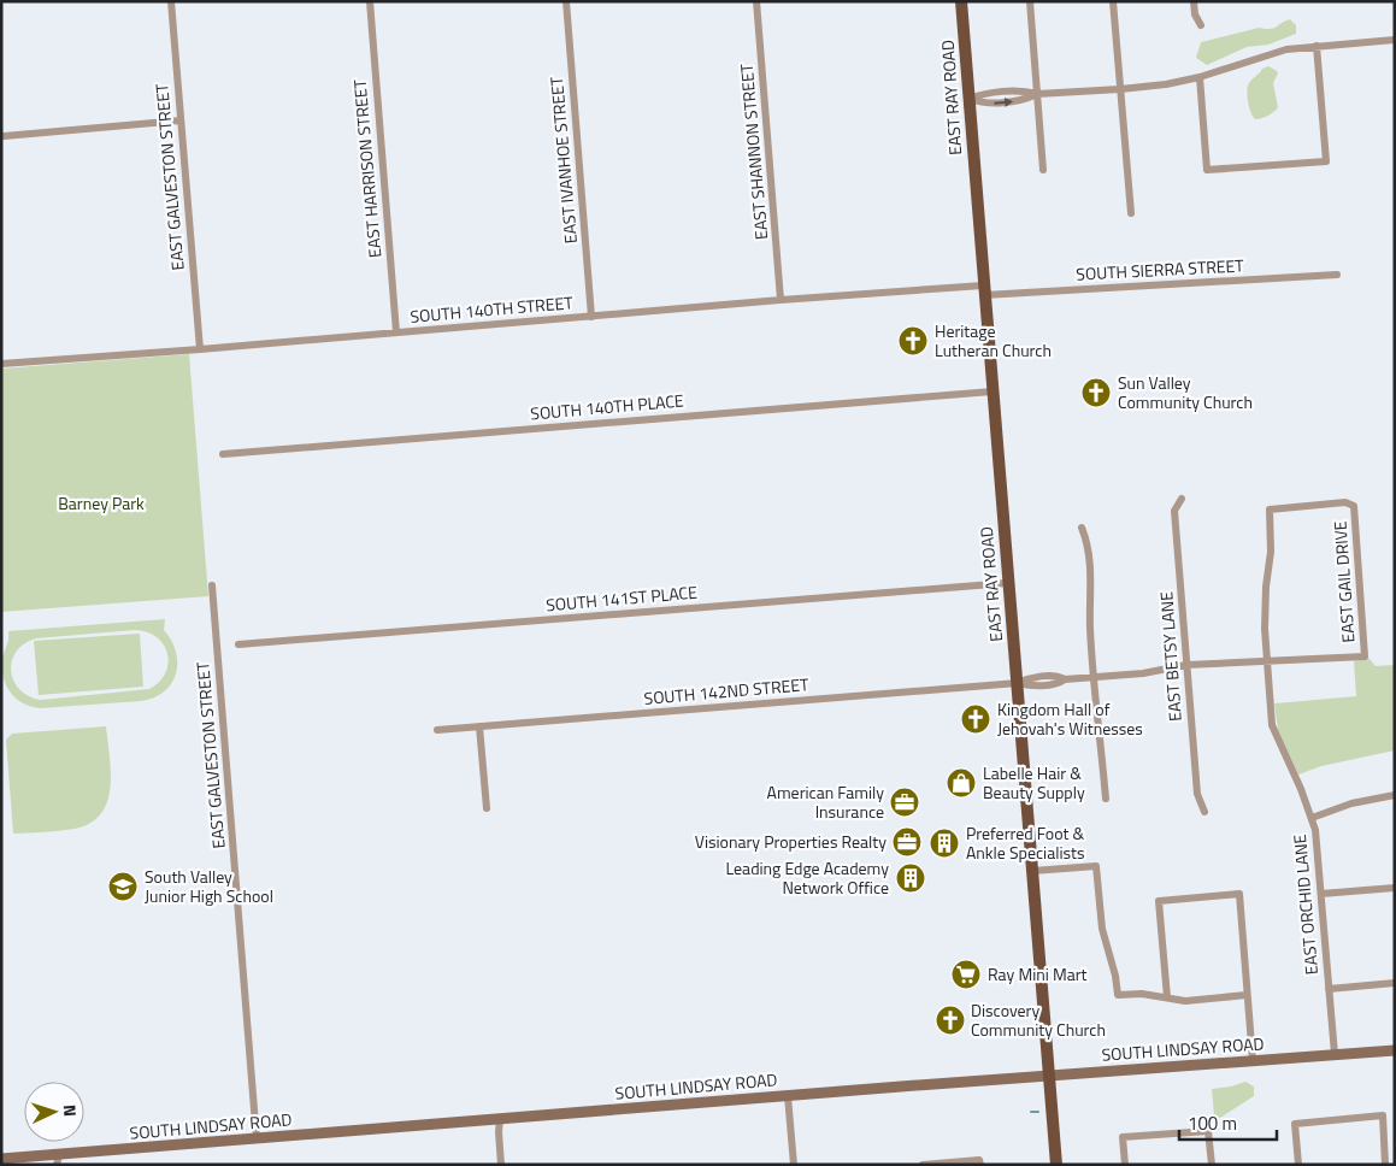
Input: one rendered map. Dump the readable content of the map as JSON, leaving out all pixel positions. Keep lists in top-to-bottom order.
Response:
{
  "streets": {
    "main road": ["EAST RAY ROAD", "SOUTH LINDSAY ROAD"],
    "street": [
      "EAST SHANNON STREET",
      "EAST IVANHOE STREET",
      "EAST HARRISON STREET",
      "EAST GALVESTON STREET",
      "SOUTH SIERRA STREET",
      "SOUTH 140TH STREET",
      "SOUTH 140TH PLACE",
      "EAST GAIL DRIVE",
      "SOUTH 141ST PLACE",
      "EAST BETSY LANE",
      "SOUTH 142ND STREET",
      "EAST ORCHID LANE"
    ]
  },
  "crossings": [
    ["EAST RAY ROAD", "SOUTH SIERRA STREET"],
    ["EAST RAY ROAD", "SOUTH 140TH STREET"],
    ["EAST RAY ROAD", "SOUTH 140TH PLACE"],
    ["EAST RAY ROAD", "SOUTH 141ST PLACE"],
    ["EAST RAY ROAD", "SOUTH 142ND STREET"],
    ["EAST RAY ROAD", "SOUTH LINDSAY ROAD"],
    ["EAST SHANNON STREET", "SOUTH 140TH STREET"],
    ["EAST IVANHOE STREET", "SOUTH 140TH STREET"],
    ["EAST HARRISON STREET", "SOUTH 140TH STREET"],
    ["EAST GALVESTON STREET", "SOUTH 140TH STREET"],
    ["EAST GALVESTON STREET", "SOUTH LINDSAY ROAD"],
    ["SOUTH SIERRA STREET", "SOUTH 140TH STREET"],
    ["EAST GAIL DRIVE", "SOUTH 142ND STREET"],
    ["EAST GAIL DRIVE", "EAST ORCHID LANE"],
    ["EAST BETSY LANE", "SOUTH 142ND STREET"],
    ["SOUTH 142ND STREET", "EAST ORCHID LANE"],
    ["EAST ORCHID LANE", "SOUTH LINDSAY ROAD"]
  ],
  "parks": ["Barney Park"],
  "places": {
    "church": [
      "Heritage Lutheran Church",
      "Sun Valley Community Church",
      "Kingdom Hall of Jehovah's Witnesses",
      "Discovery Community Church"
    ],
    "shop": ["Labelle Hair & Beauty Supply"],
    "office": ["American Family Insurance", "Visionary Properties Realty"],
    "building": ["Preferred Foot & Ankle Specialists", "Leading Edge Academy Network Office"],
    "school or university": ["South Valley Junior High School"],
    "supermarket": ["Ray Mini Mart"]
  },
  "scale_bar": "100 m",
  "north": "right"
}
